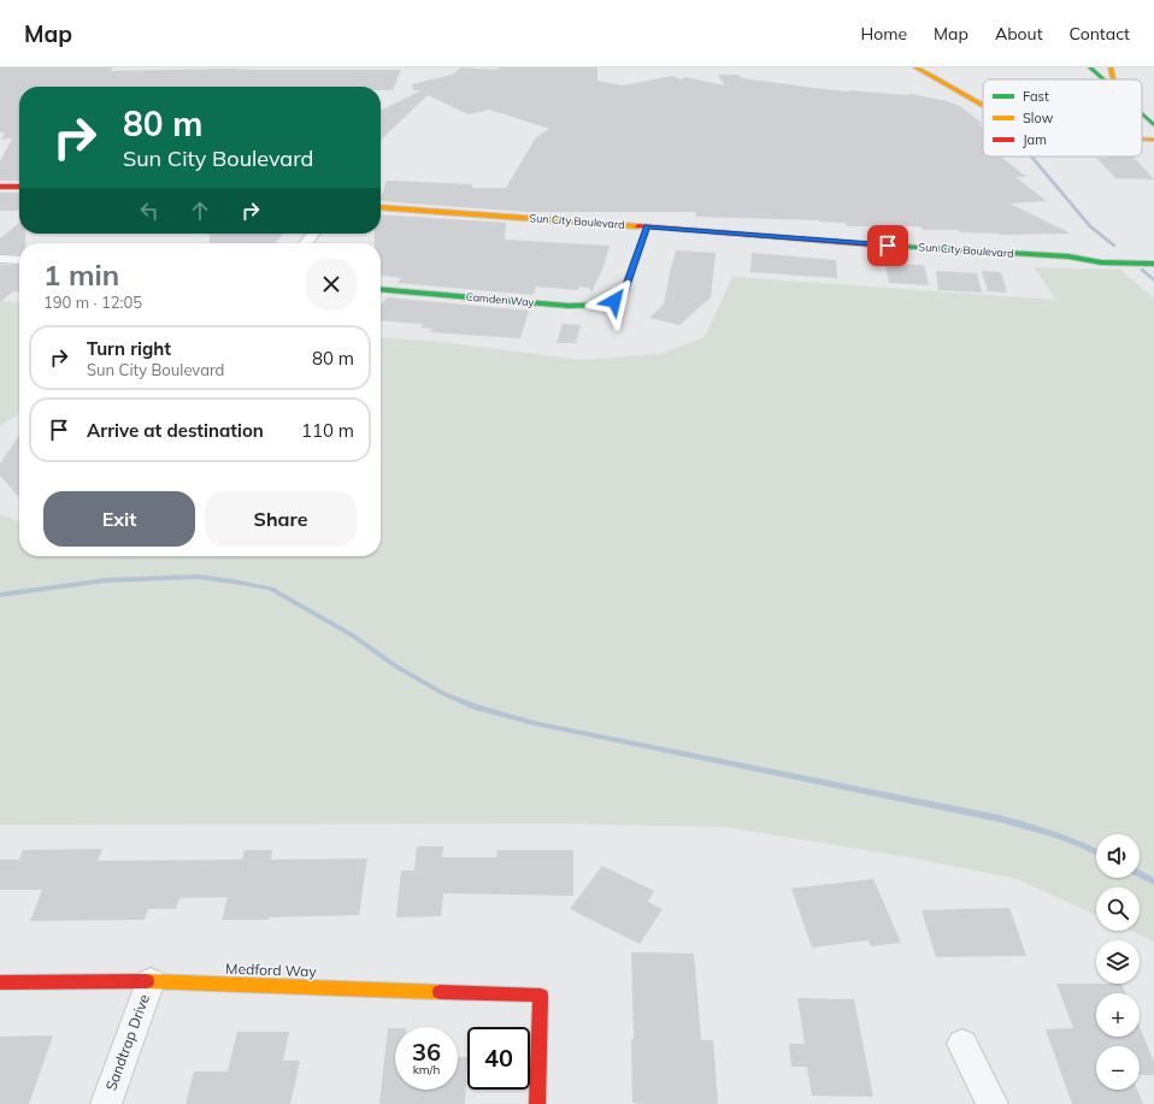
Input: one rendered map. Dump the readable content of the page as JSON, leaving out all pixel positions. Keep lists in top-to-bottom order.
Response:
{
  "streets": {
    "main road": ["Sun City Boulevard", "Camden Way", "Medford Way"],
    "street": ["Sandtrap Drive"]
  },
  "crossings": [
    ["Sun City Boulevard", "Camden Way"],
    ["Medford Way", "Sandtrap Drive"]
  ],
  "legend": ["Fast", "Slow", "Jam"],
  "page": {
    "header": "Map",
    "nav": [
      "Home",
      "Map",
      "About",
      "Contact"
    ],
    "turn": ["80 m", "Sun City Boulevard"],
    "heading": ["1 min", "190 m · 12:05"],
    "list": [
      {
        "name": "Turn right",
        "note": "Sun City Boulevard",
        "value": "80 m"
      },
      {
        "name": "Arrive at destination",
        "value": "110 m"
      }
    ],
    "buttons": ["Exit", "Share"],
    "map_buttons": ["+", "−"],
    "speed": "36 km/h",
    "limit": "40"
  }
}
